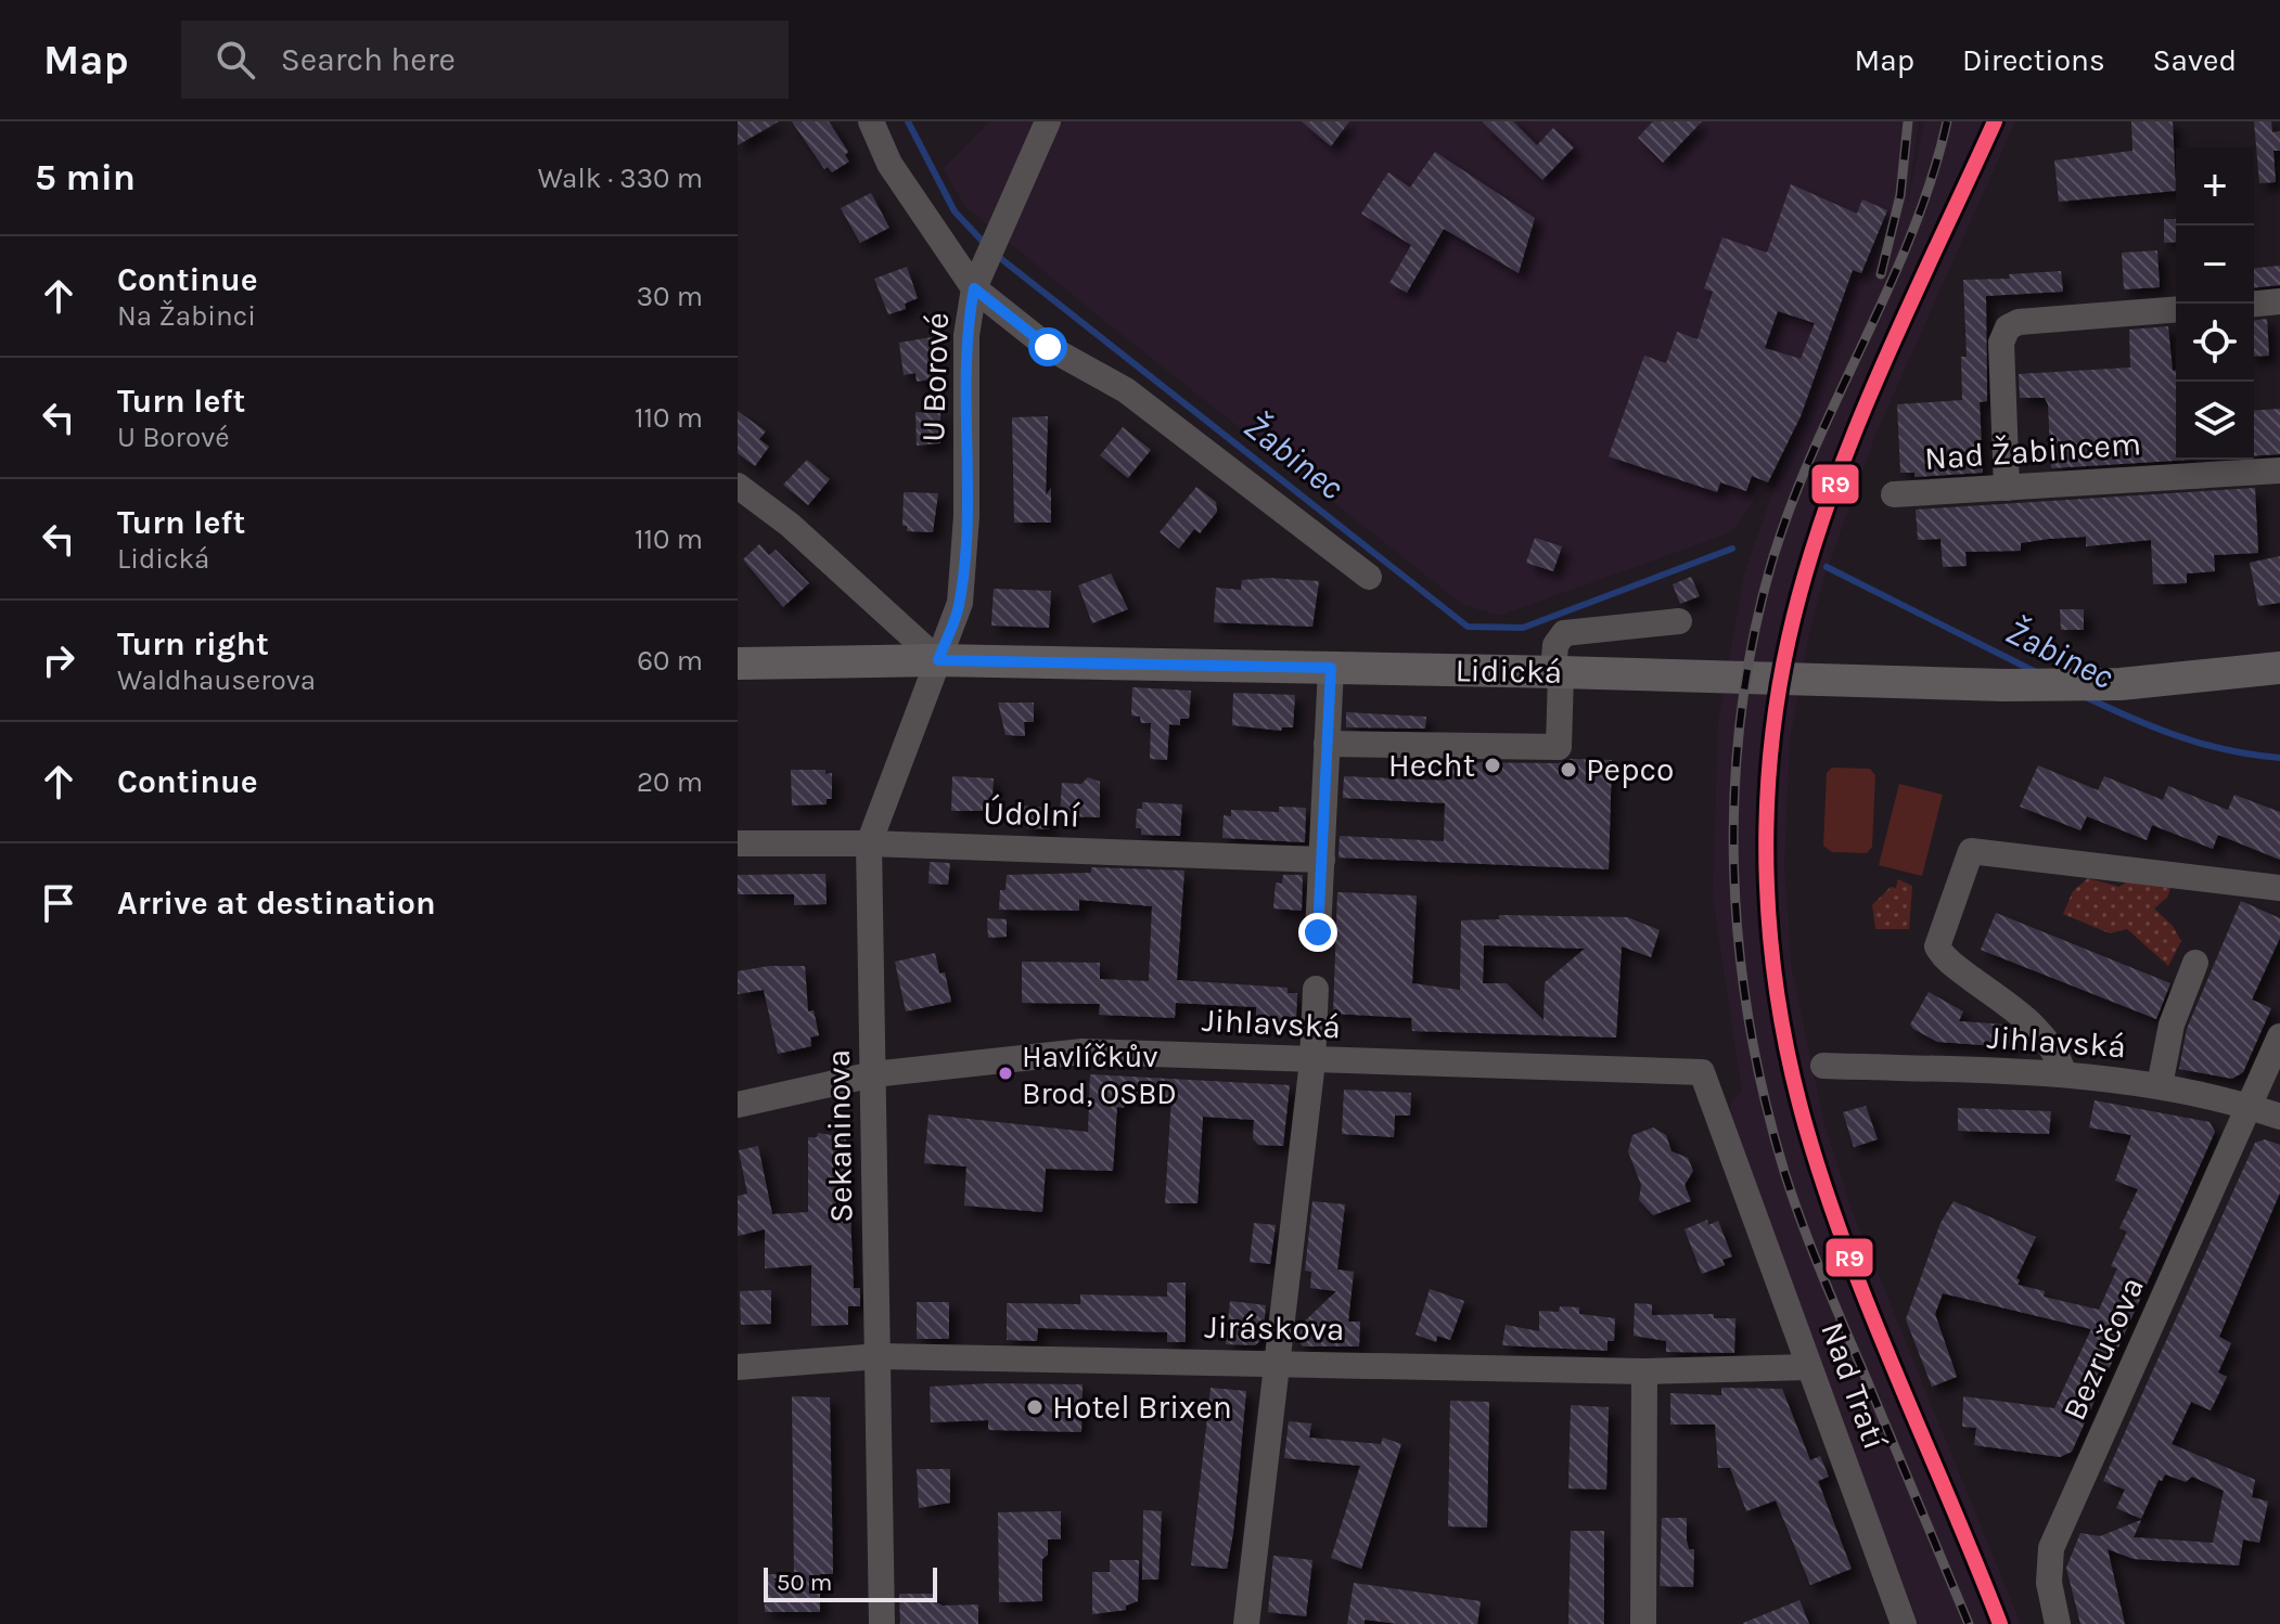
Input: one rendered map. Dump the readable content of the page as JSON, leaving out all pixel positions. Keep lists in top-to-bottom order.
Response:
{
  "streets": {
    "main road": ["Lidická"],
    "street": [
      "U Borové",
      "Nad Žabincem",
      "Údolní",
      "Jihlavská",
      "Sekaninova",
      "Jiráskova",
      "Bezručova",
      "Nad Tratí"
    ]
  },
  "crossings": [
    ["U Borové", "Lidická"],
    ["U Borové", "Sekaninova"],
    ["Lidická", "Sekaninova"],
    ["Údolní", "Sekaninova"],
    ["Jihlavská", "Sekaninova"],
    ["Jihlavská", "Bezručova"],
    ["Jihlavská", "Nad Tratí"],
    ["Sekaninova", "Jiráskova"],
    ["Jiráskova", "Nad Tratí"]
  ],
  "water": ["Žabinec"],
  "places": [
    "Hecht",
    "Pepco",
    "Havlíčkův Brod, OSBD",
    "Hotel Brixen"
  ],
  "lines": ["transit line R9"],
  "scale_bar": "50 m",
  "page": {
    "header": "Map",
    "search": "Search here",
    "nav": ["Map", "Directions", "Saved"],
    "heading": ["5 min", "Walk · 330 m"],
    "map_buttons": ["+", "−"],
    "list": [
      ["Continue", "Na Žabinci", "30 m"],
      ["Turn left", "U Borové", "110 m"],
      ["Turn left", "Lidická", "110 m"],
      ["Turn right", "Waldhauserova", "60 m"],
      ["Continue", "20 m"],
      "Arrive at destination"
    ],
    "scale": "50 m"
  }
}
